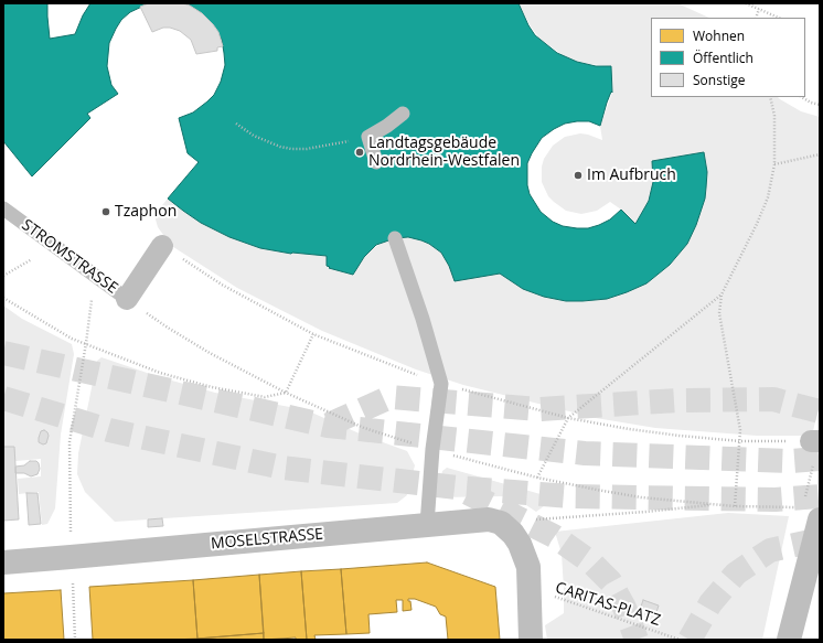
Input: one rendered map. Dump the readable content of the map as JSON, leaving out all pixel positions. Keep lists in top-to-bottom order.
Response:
{
  "streets": {
    "main road": ["MOSELSTRASSE"],
    "street": ["STROMSTRASSE"],
    "path": ["CARITAS-PLATZ"]
  },
  "places": ["Landtagsgebäude Nordrhein-Westfalen", "Im Aufbruch", "Tzaphon"],
  "legend": ["Wohnen", "Öffentlich", "Sonstige"]
}
